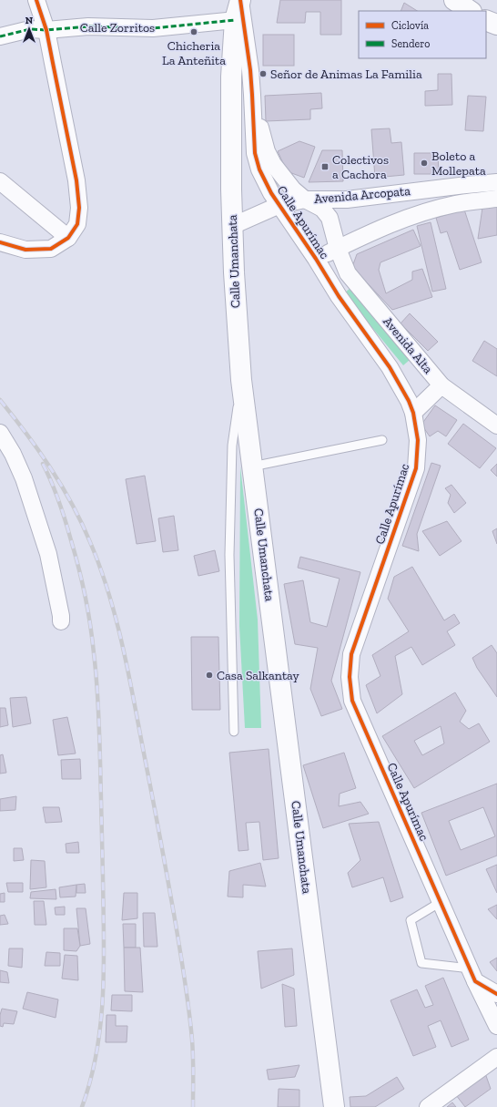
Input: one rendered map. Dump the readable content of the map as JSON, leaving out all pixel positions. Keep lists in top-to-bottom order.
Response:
{
  "streets": {
    "main road": ["Calle Umanchata"],
    "street": [
      "Calle Zorritos",
      "Avenida Arcopata",
      "Calle Apurímac",
      "Avenida Alta"
    ]
  },
  "crossings": [
    ["Calle Zorritos", "Calle Umanchata"],
    ["Avenida Arcopata", "Calle Apurímac"],
    ["Avenida Arcopata", "Calle Umanchata"],
    ["Avenida Arcopata", "Avenida Alta"],
    ["Calle Apurímac", "Calle Umanchata"],
    ["Calle Apurímac", "Avenida Alta"]
  ],
  "places": {
    "other": [
      "Chicheria La Anteñita",
      "Señor de Animas La Familia",
      "Boleto a Mollepata",
      "Casa Salkantay"
    ],
    "transit": ["Colectivos a Cachora"]
  },
  "legend": ["Ciclovía", "Sendero"],
  "north": "top"
}
